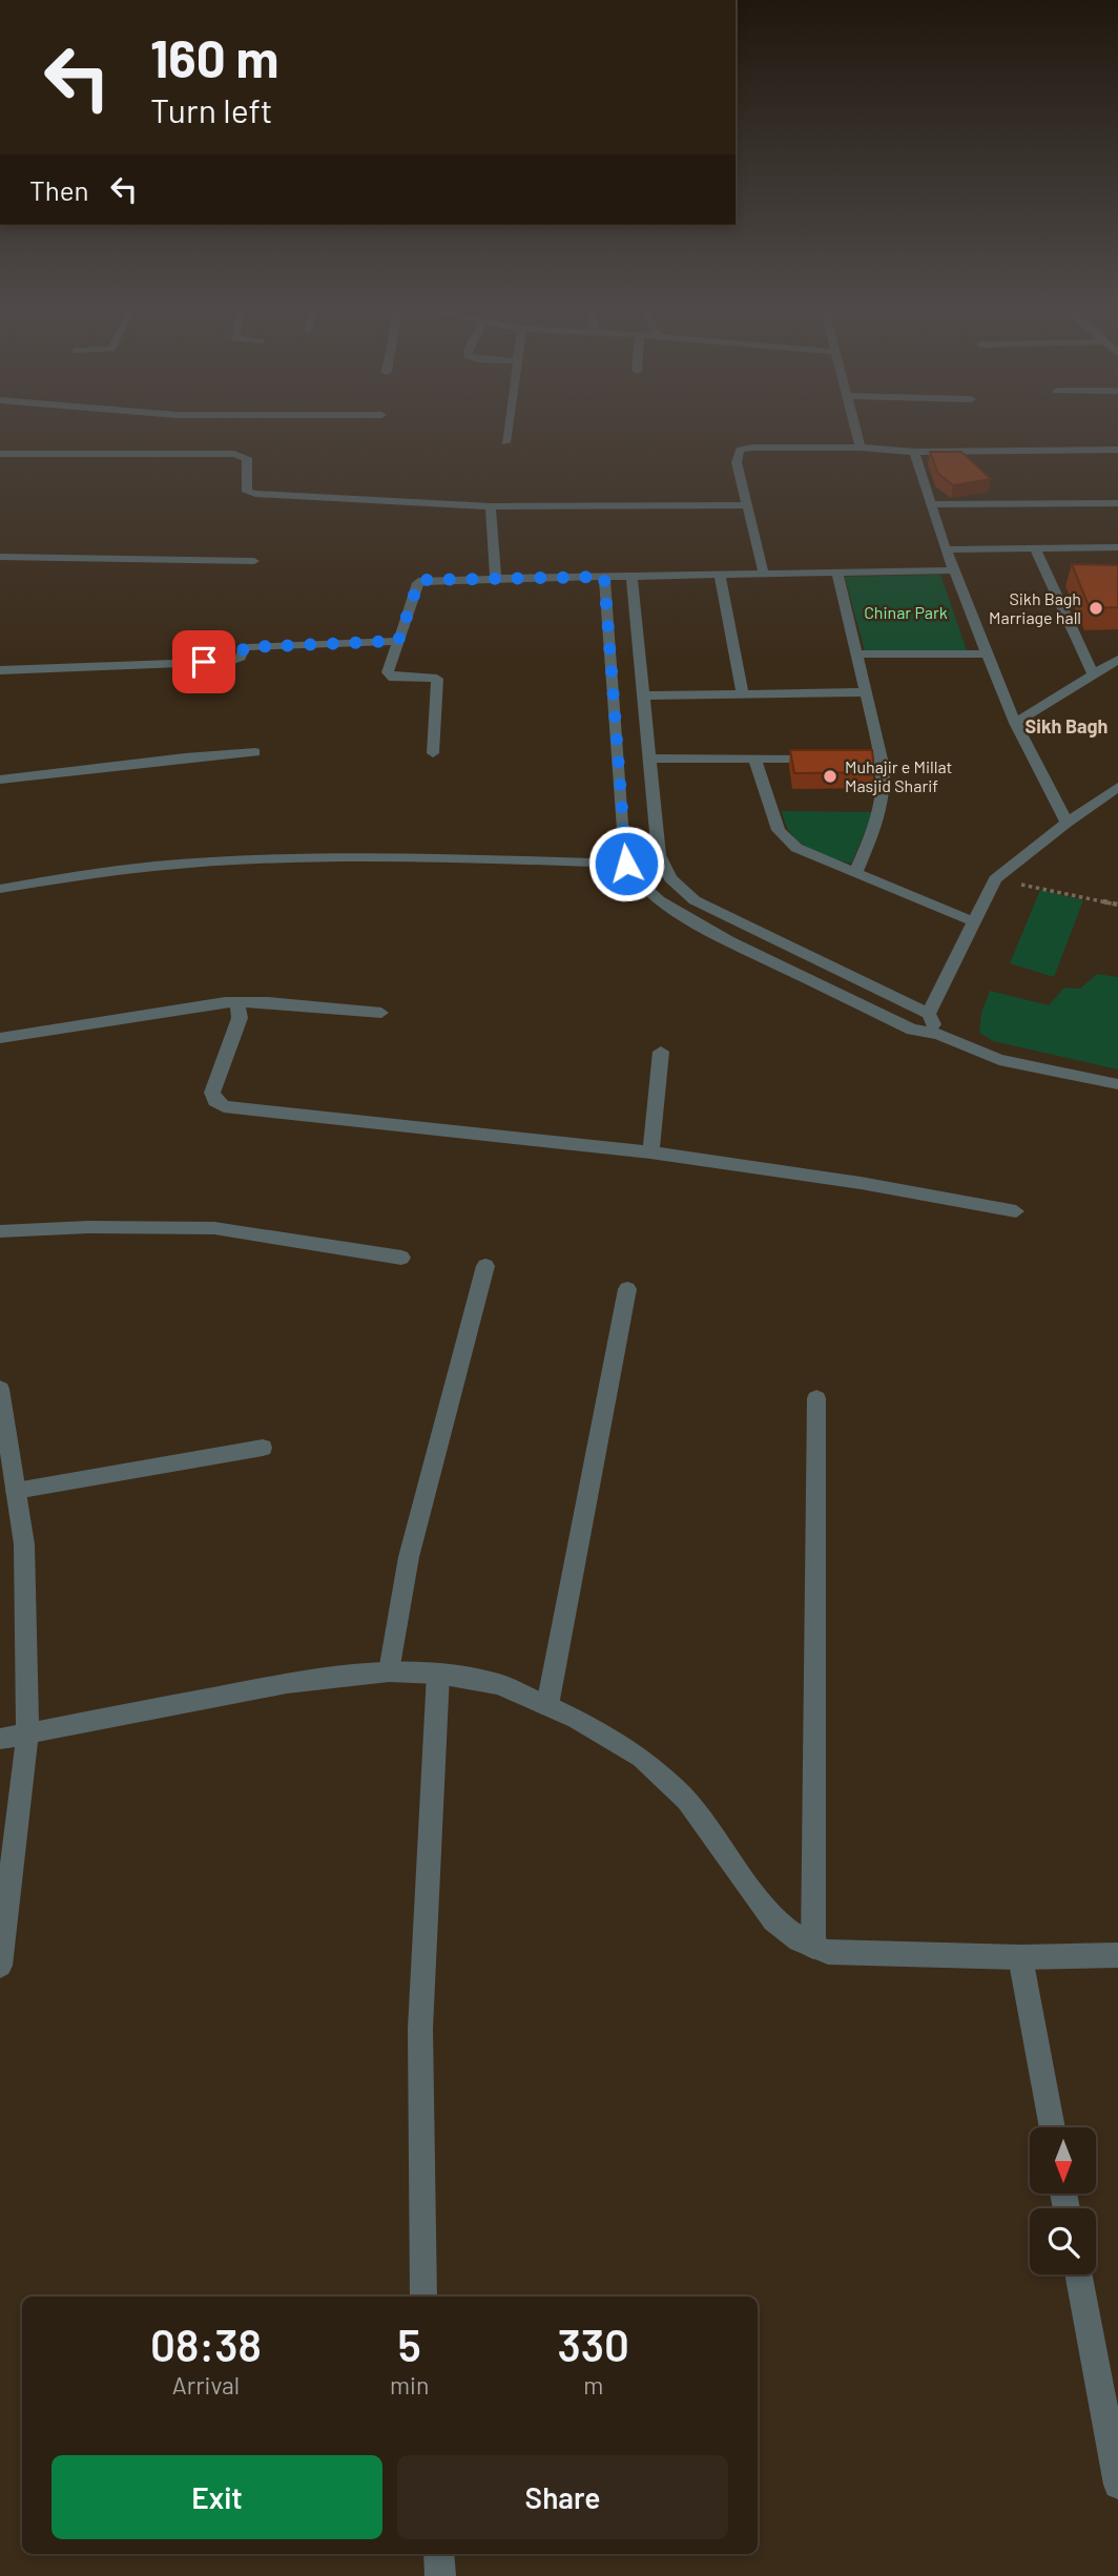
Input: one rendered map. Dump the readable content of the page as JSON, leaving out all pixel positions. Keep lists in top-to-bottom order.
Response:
{
  "districts": ["Sikh Bagh"],
  "parks": ["Chinar Park"],
  "places": ["Sikh Bagh Marriage hall", "Muhajir e Millat Masjid Sharif"],
  "north": "bottom",
  "page": {
    "turn": ["160 m", "Turn left"],
    "then": "Then",
    "eta": [
      "08:38",
      "Arrival",
      "5",
      "min",
      "330",
      "m"
    ],
    "buttons": ["Exit", "Share"]
  }
}
